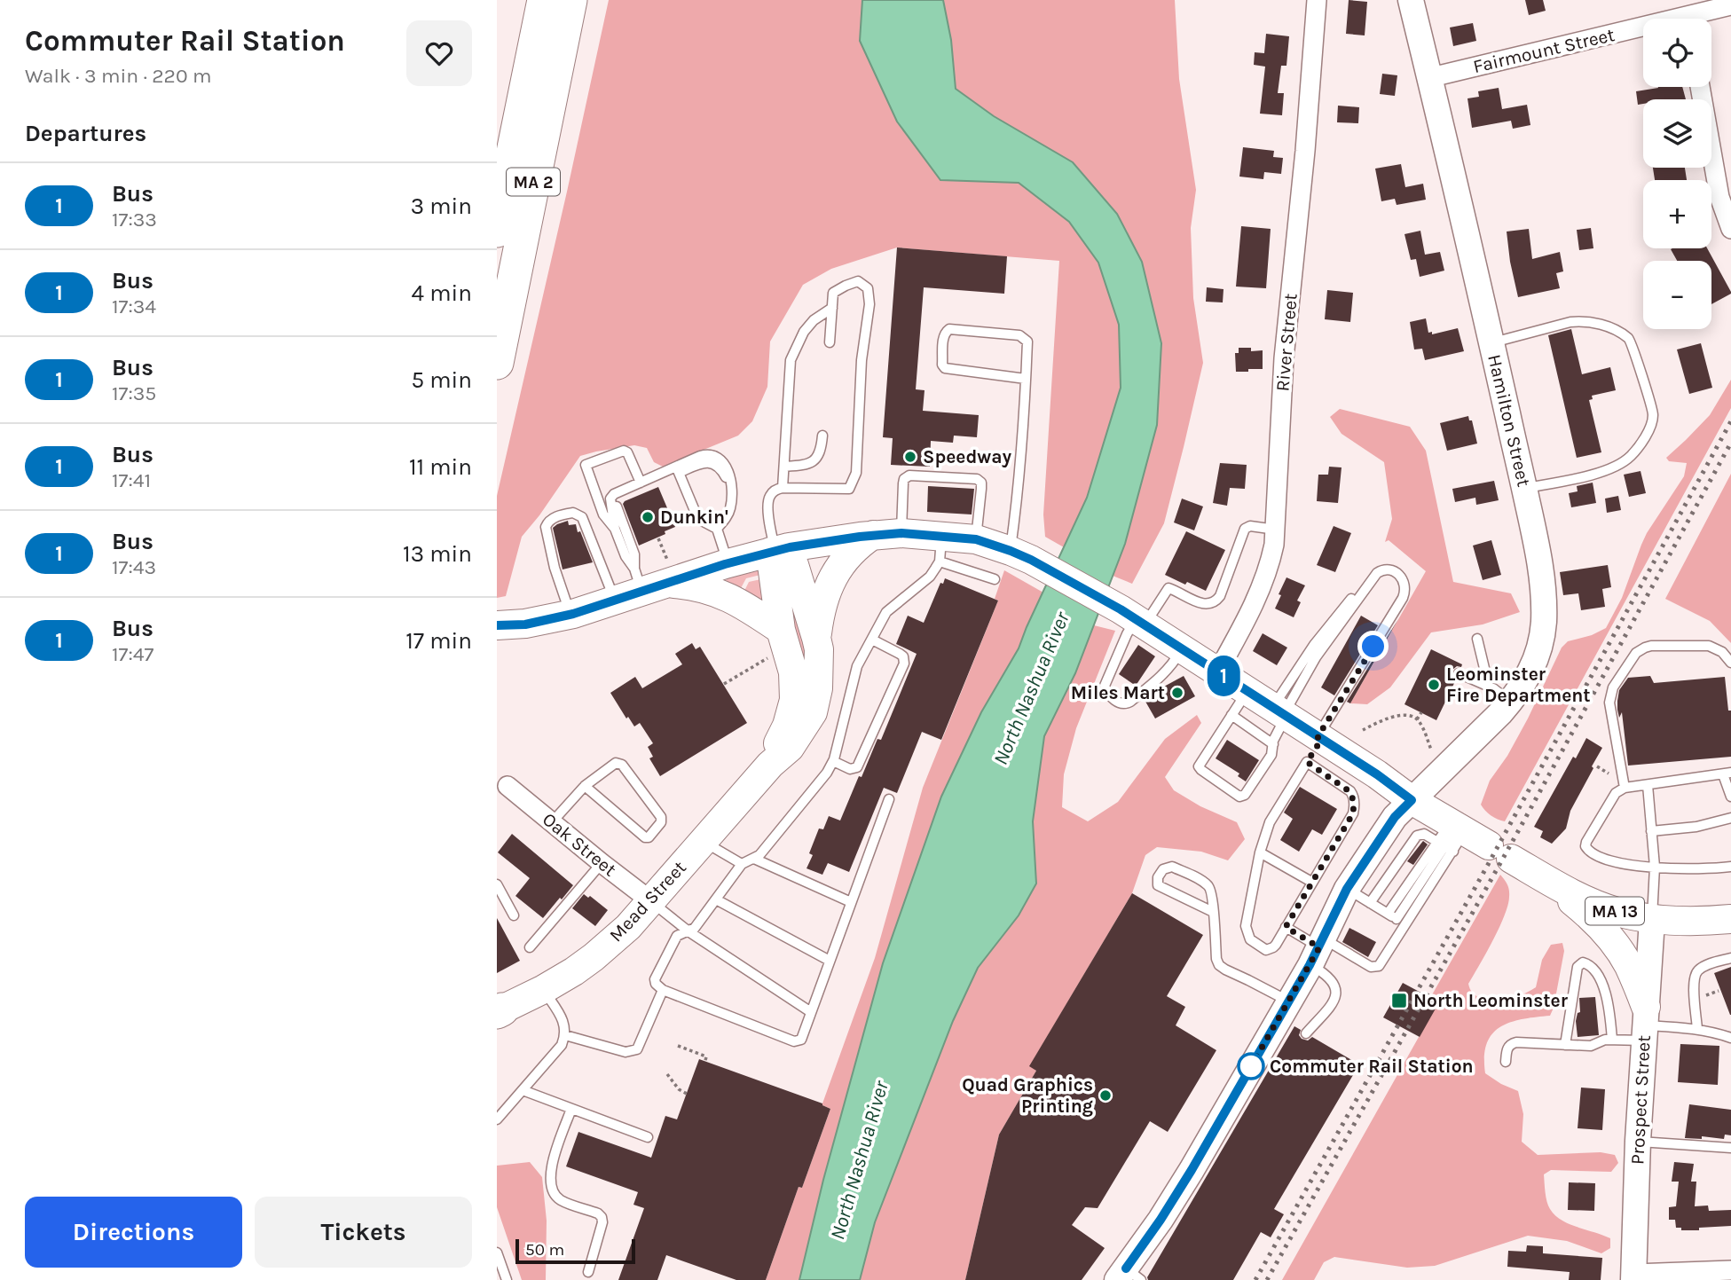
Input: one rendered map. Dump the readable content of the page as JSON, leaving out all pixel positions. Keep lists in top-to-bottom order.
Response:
{
  "streets": {
    "highway": ["MA 2"],
    "main road": [
      "Hamilton Street",
      "Mead Street",
      "MA 13",
      "Prospect Street"
    ],
    "street": ["Fairmount Street", "River Street", "Oak Street"]
  },
  "crossings": [
    ["Fairmount Street", "Hamilton Street"],
    ["River Street", "MA 13"],
    ["Hamilton Street", "MA 13"],
    ["Oak Street", "Mead Street"],
    ["Mead Street", "MA 13"],
    ["MA 13", "Prospect Street"]
  ],
  "water": ["North Nashua River"],
  "places": {
    "other": [
      "Speedway",
      "Dunkin'",
      "Leominster Fire Department",
      "Miles Mart",
      "Commuter Rail Station",
      "Quad Graphics Printing"
    ],
    "transit": ["North Leominster"]
  },
  "lines": ["bus line 1"],
  "scale_bar": "50 m",
  "page": {
    "heading": [
      ["Commuter Rail Station", "Walk · 3 min · 220 m"],
      "Departures"
    ],
    "on_map": "1",
    "map_buttons": ["+", "−"],
    "list": [
      {
        "mark": "1",
        "name": "Bus",
        "note": "17:33",
        "value": "3 min"
      },
      {
        "mark": "1",
        "name": "Bus",
        "note": "17:34",
        "value": "4 min"
      },
      {
        "mark": "1",
        "name": "Bus",
        "note": "17:35",
        "value": "5 min"
      },
      {
        "mark": "1",
        "name": "Bus",
        "note": "17:41",
        "value": "11 min"
      },
      {
        "mark": "1",
        "name": "Bus",
        "note": "17:43",
        "value": "13 min"
      },
      {
        "mark": "1",
        "name": "Bus",
        "note": "17:47",
        "value": "17 min"
      }
    ],
    "buttons": ["Directions", "Tickets"],
    "scale": "50 m"
  }
}
